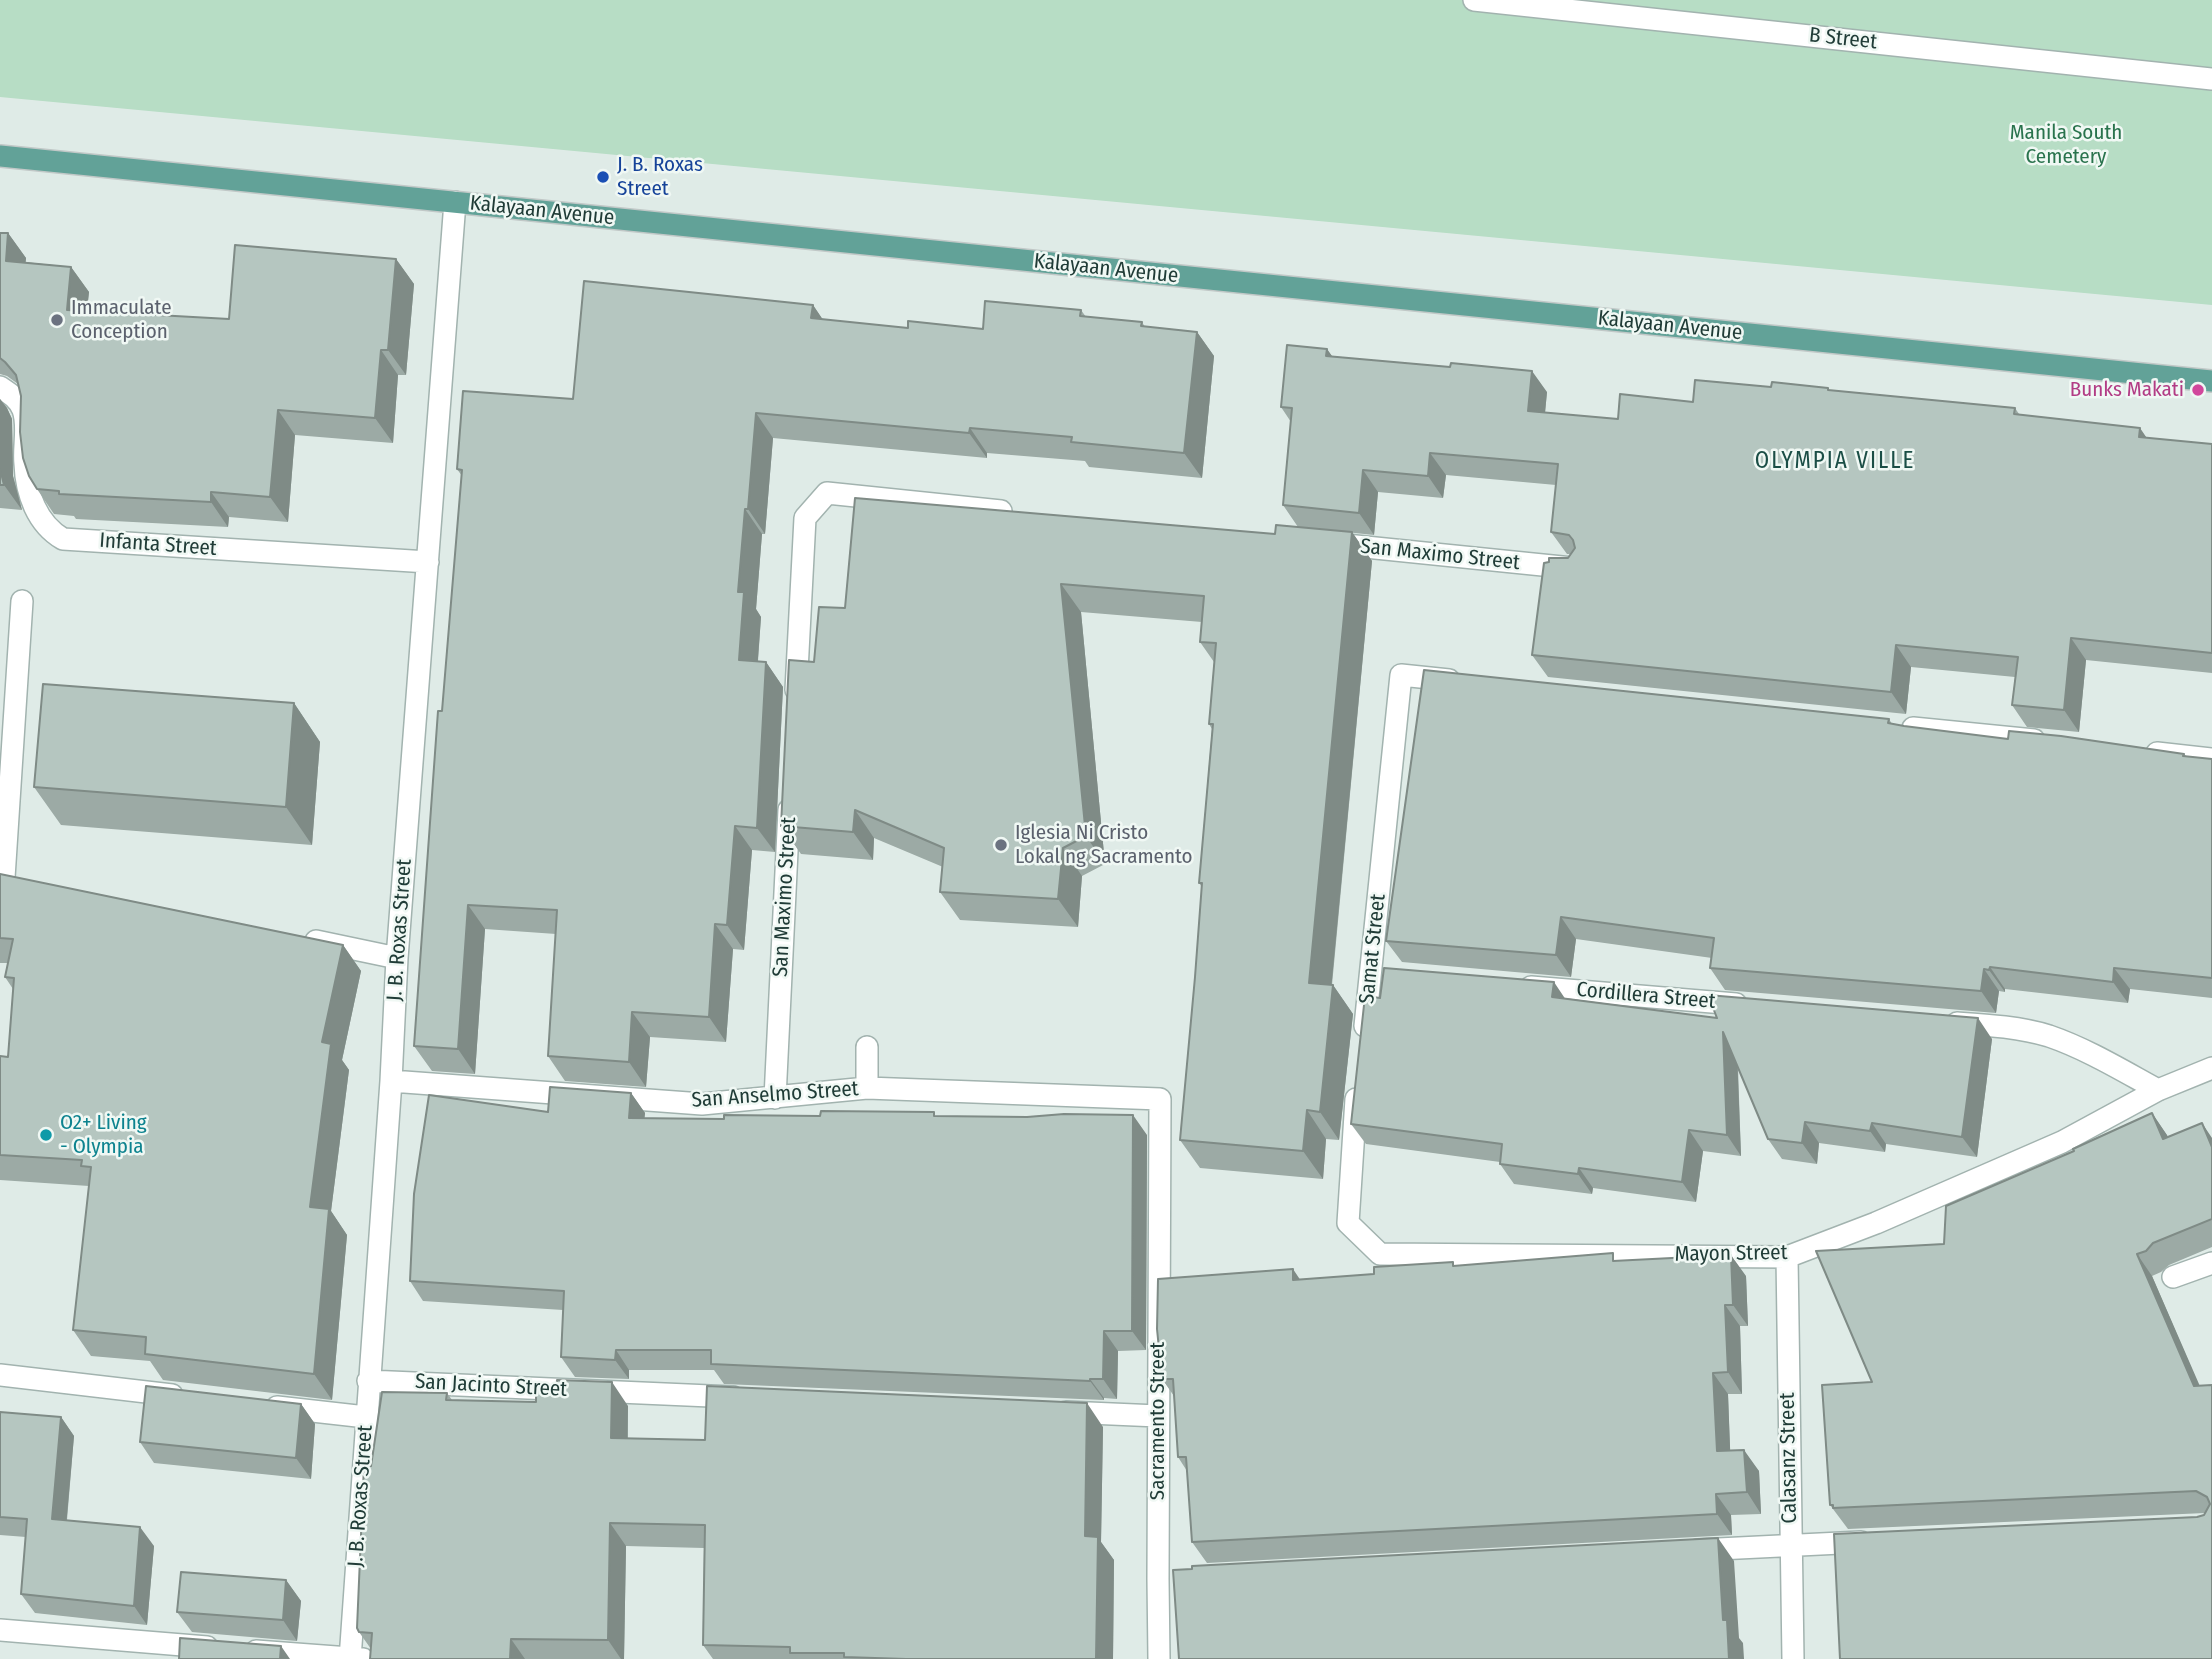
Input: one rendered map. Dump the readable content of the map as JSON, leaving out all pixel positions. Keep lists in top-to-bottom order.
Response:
{
  "streets": {
    "main road": ["Kalayaan Avenue"],
    "street": [
      "B Street",
      "Infanta Street",
      "San Maximo Street",
      "J. B. Roxas Street",
      "Samat Street",
      "Cordillera Street",
      "San Anselmo Street",
      "Mayon Street",
      "San Jacinto Street",
      "Sacramento Street",
      "Calasanz Street"
    ]
  },
  "crossings": [
    ["Kalayaan Avenue", "J. B. Roxas Street"],
    ["Infanta Street", "J. B. Roxas Street"],
    ["San Maximo Street", "San Anselmo Street"],
    ["J. B. Roxas Street", "San Anselmo Street"],
    ["J. B. Roxas Street", "San Jacinto Street"],
    ["San Anselmo Street", "Sacramento Street"],
    ["Mayon Street", "Calasanz Street"]
  ],
  "districts": ["OLYMPIA VILLE"],
  "parks": ["Manila South Cemetery"],
  "places": [
    "J. B. Roxas Street",
    "Immaculate Conception",
    "Bunks Makati",
    "Iglesia Ni Cristo Lokal ng Sacramento",
    "O2+ Living - Olympia"
  ]
}
